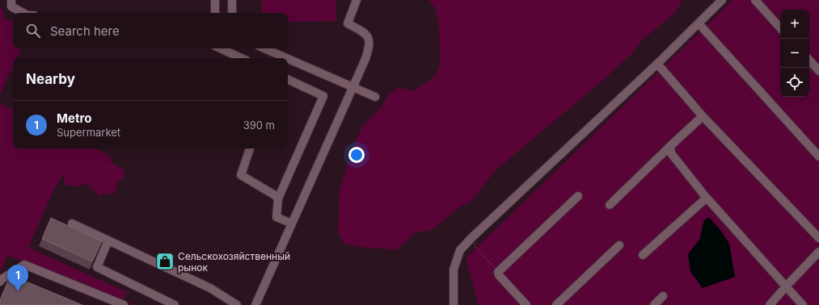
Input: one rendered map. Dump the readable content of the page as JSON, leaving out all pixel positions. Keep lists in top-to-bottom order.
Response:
{
  "places": {
    "shop": ["Сельскохозяйственный рынок"]
  },
  "page": {
    "map_buttons": ["+", "−"],
    "search": "Search here",
    "heading": "Nearby",
    "list": [
      {
        "mark": "1",
        "name": "Metro",
        "note": "Supermarket",
        "value": "390 m"
      }
    ],
    "pins": "1"
  }
}
